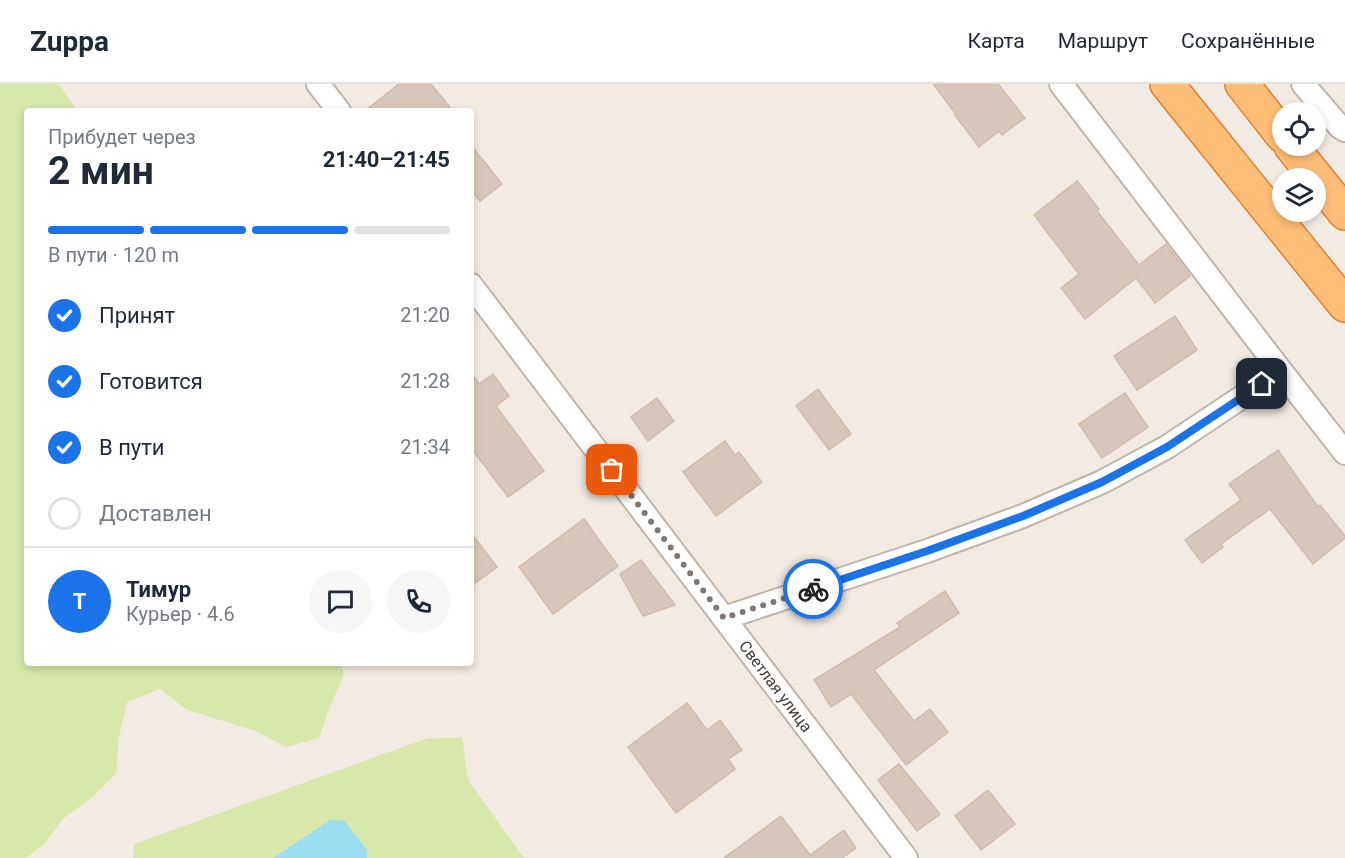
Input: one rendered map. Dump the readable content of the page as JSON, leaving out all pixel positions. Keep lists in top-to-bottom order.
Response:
{
  "streets": {
    "street": ["Светлая улица"]
  },
  "page": {
    "header": "Zuppa",
    "nav": ["Карта", "Маршрут", "Сохранённые"],
    "heading": ["2 мин", "Прибудет через", "21:40–21:45"],
    "panel": ["Тимур", "Курьер · 4.6"],
    "bar": "В пути · 120 m",
    "list": [
      ["Принят", "21:20"],
      ["Готовится", "21:28"],
      ["В пути", "21:34"],
      "Доставлен"
    ],
    "round": "Т"
  }
}
